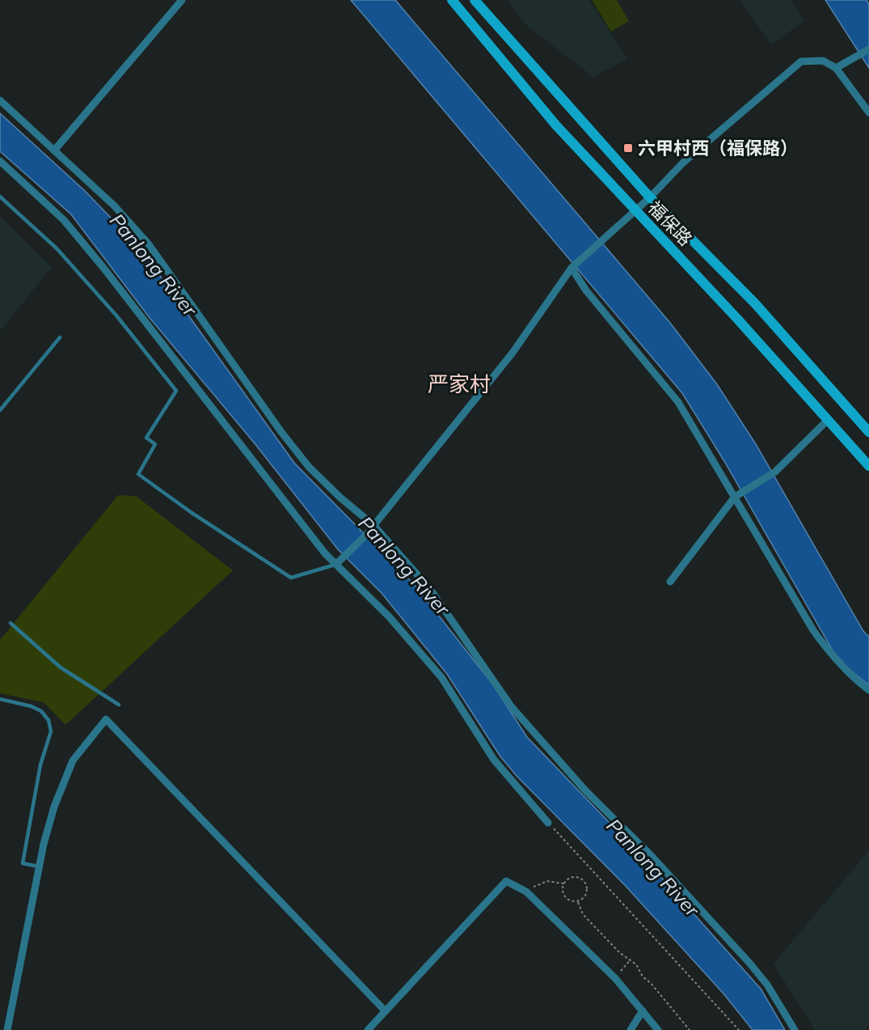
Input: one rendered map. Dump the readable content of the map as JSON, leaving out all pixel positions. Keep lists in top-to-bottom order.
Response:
{
  "streets": {
    "main road": ["福保路"]
  },
  "districts": ["严家村"],
  "water": ["Panlong River"],
  "places": {
    "transit": ["六甲村西（福保路）"]
  }
}
